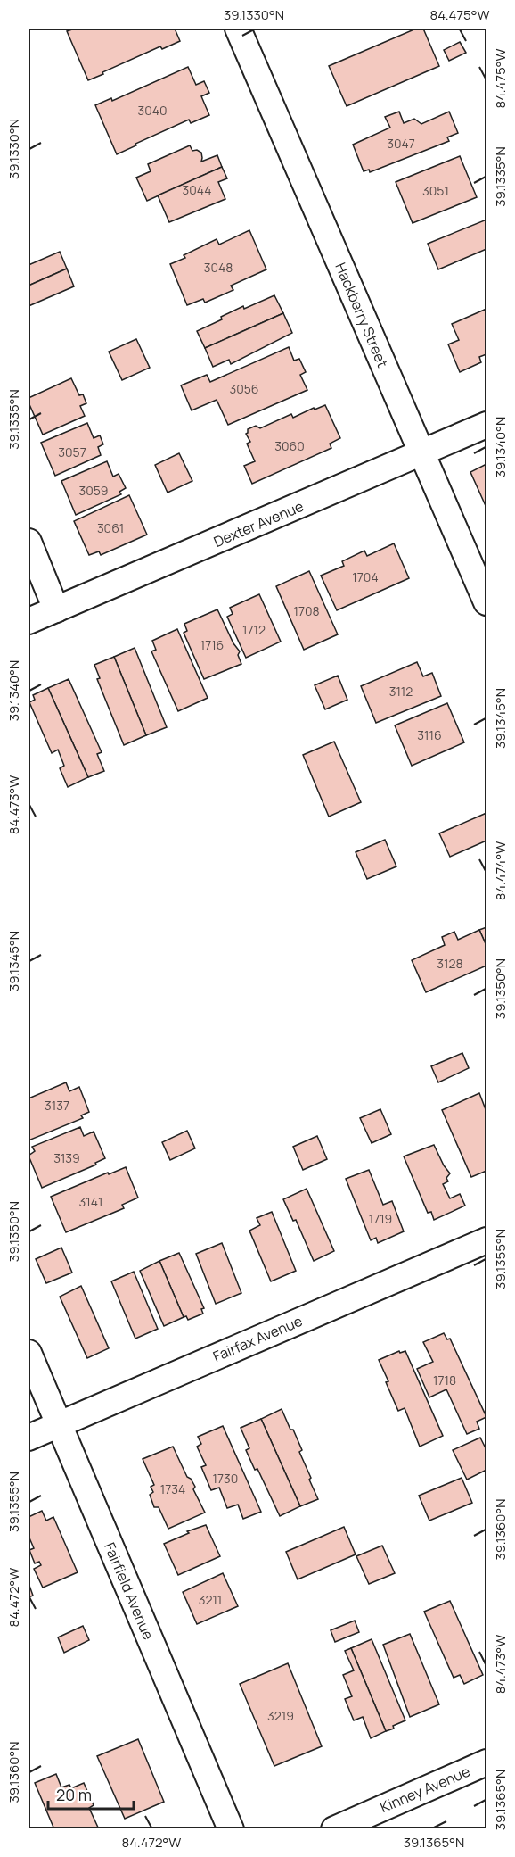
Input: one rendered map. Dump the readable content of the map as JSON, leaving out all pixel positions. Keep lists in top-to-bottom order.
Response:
{
  "streets": {
    "street": [
      "Hackberry Street",
      "Dexter Avenue",
      "Fairfax Avenue",
      "Fairfield Avenue",
      "Kinney Avenue"
    ]
  },
  "crossings": [
    ["Hackberry Street", "Dexter Avenue"],
    ["Fairfax Avenue", "Fairfield Avenue"]
  ],
  "house_numbers": [
    "3040",
    "3047",
    "3044",
    "3051",
    "3048",
    "3056",
    "3060",
    "3057",
    "3059",
    "3061",
    "1704",
    "1708",
    "1712",
    "1716",
    "3112",
    "3116",
    "3128",
    "3137",
    "3139",
    "3141",
    "1719",
    "1718",
    "1730",
    "1734",
    "3211",
    "3219"
  ],
  "scale_bar": "20 m",
  "coordinates": [
    "39.1330°N",
    "84.475°W",
    "39.1335°N",
    "39.1340°N",
    "39.1345°N",
    "84.473°W",
    "84.474°W",
    "39.1350°N",
    "39.1355°N",
    "39.1360°N",
    "84.472°W",
    "39.1365°N"
  ]
}
